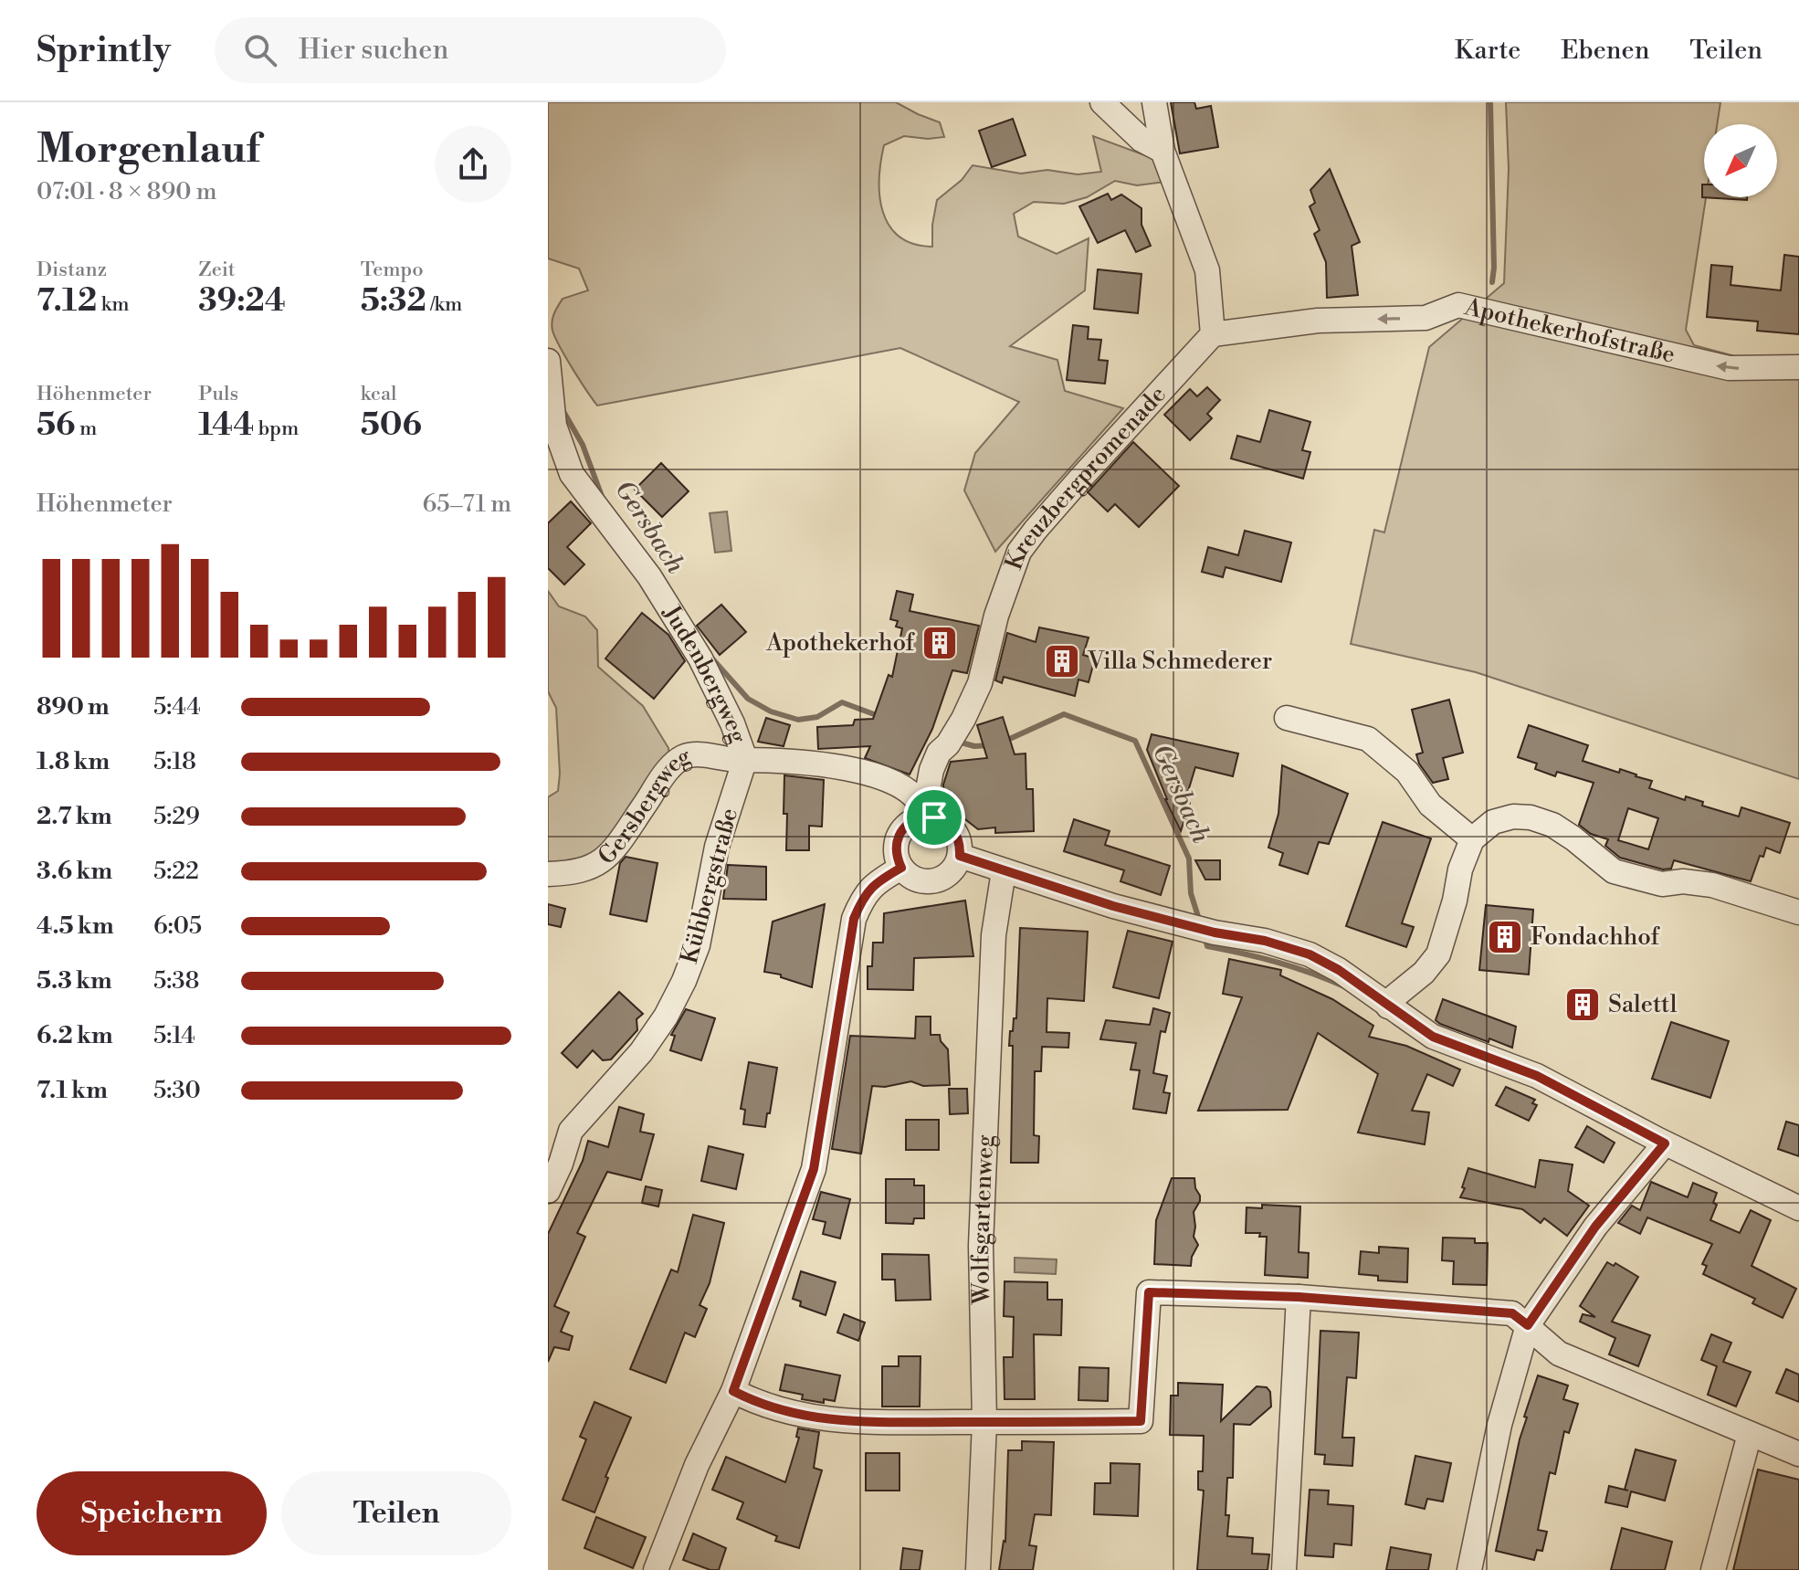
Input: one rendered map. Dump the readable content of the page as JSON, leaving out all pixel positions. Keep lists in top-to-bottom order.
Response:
{
  "streets": {
    "street": [
      "Apothekerhofstraße",
      "Kreuzbergpromenade",
      "Judenbergweg",
      "Gersbergweg",
      "Kühbergstraße",
      "Wolfsgartenweg"
    ]
  },
  "crossings": [
    ["Apothekerhofstraße", "Kreuzbergpromenade"],
    ["Judenbergweg", "Gersbergweg"],
    ["Judenbergweg", "Kühbergstraße"],
    ["Gersbergweg", "Kühbergstraße"]
  ],
  "one_way": ["Apothekerhofstraße"],
  "water": ["Gersbach"],
  "places": {
    "building": [
      "Apothekerhof",
      "Villa Schmederer",
      "Fondachhof",
      "Salettl"
    ]
  },
  "north": "bottom left",
  "page": {
    "header": "Sprintly",
    "search": "Hier suchen",
    "nav": ["Karte", "Ebenen", "Teilen"],
    "heading": ["Morgenlauf", "07:01 · 8 × 890 m"],
    "stats": [
      ["Distanz", "7.12 km"],
      ["Zeit", "39:24"],
      ["Tempo", "5:32 /km"],
      ["Höhenmeter", "56 m"],
      ["Puls", "144 bpm"],
      ["kcal", "506"]
    ],
    "chart": ["Höhenmeter", "65–71 m"],
    "list": [
      {
        "name": "890 m",
        "note": "5:44"
      },
      {
        "name": "1.8 km",
        "note": "5:18"
      },
      {
        "name": "2.7 km",
        "note": "5:29"
      },
      {
        "name": "3.6 km",
        "note": "5:22"
      },
      {
        "name": "4.5 km",
        "note": "6:05"
      },
      {
        "name": "5.3 km",
        "note": "5:38"
      },
      {
        "name": "6.2 km",
        "note": "5:14"
      },
      {
        "name": "7.1 km",
        "note": "5:30"
      }
    ],
    "buttons": ["Speichern", "Teilen"]
  }
}
